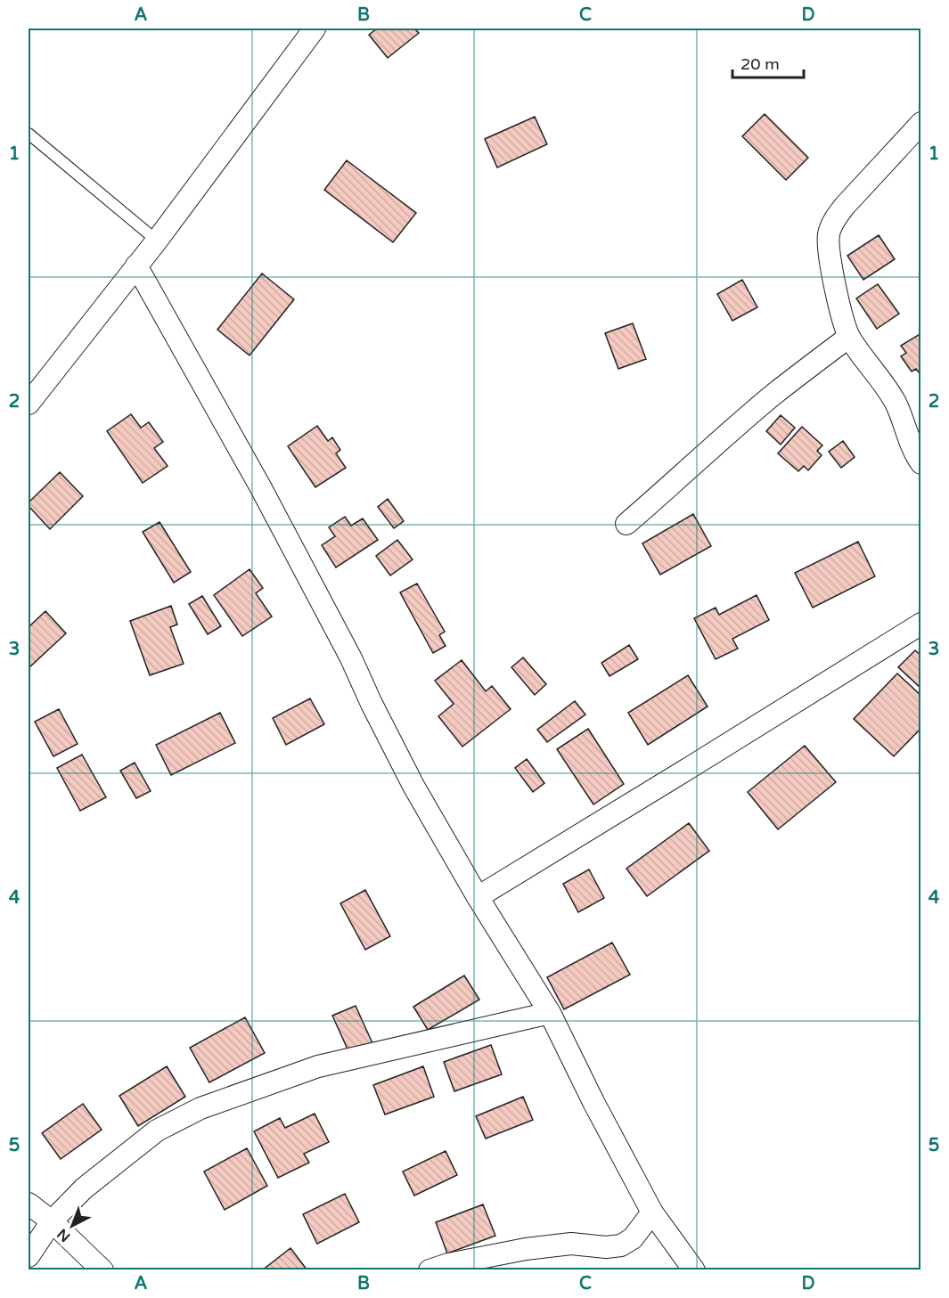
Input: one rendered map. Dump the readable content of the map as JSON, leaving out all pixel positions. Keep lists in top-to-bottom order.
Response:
{
  "scale_bar": "20 m",
  "north": "bottom left",
  "grid": {
    "columns": [
      "A",
      "B",
      "C",
      "D"
    ],
    "rows": [
      "1",
      "2",
      "3",
      "4",
      "5"
    ]
  }
}
